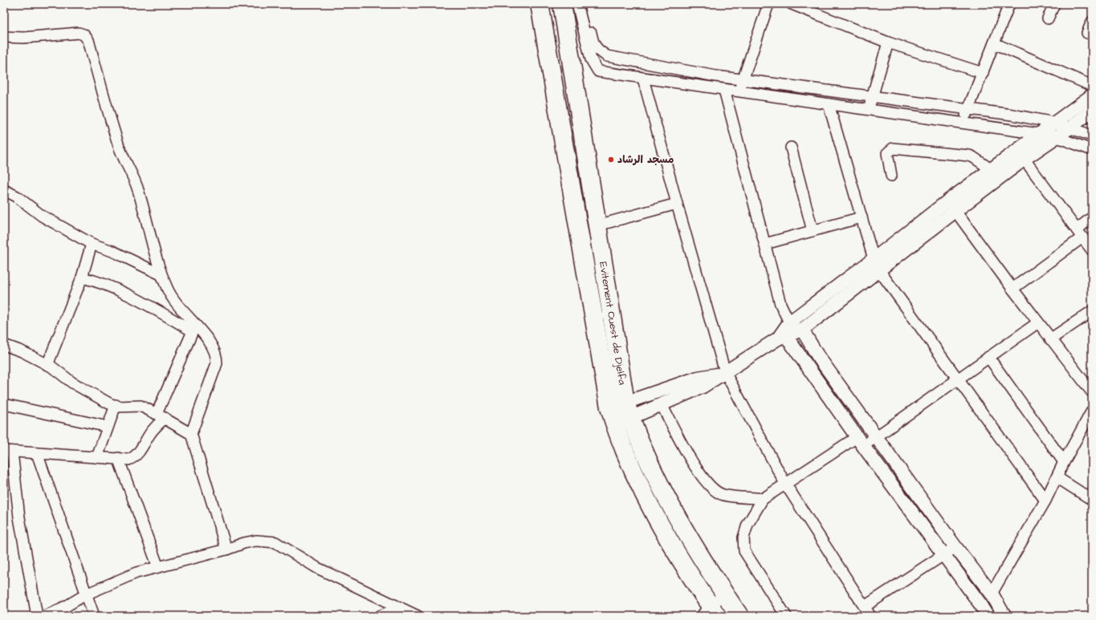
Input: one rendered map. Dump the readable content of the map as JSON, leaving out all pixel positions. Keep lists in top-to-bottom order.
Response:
{
  "streets": {
    "highway": ["Evitement Ouest de Djelfa"]
  },
  "places": ["مسجد الرشاد"]
}
